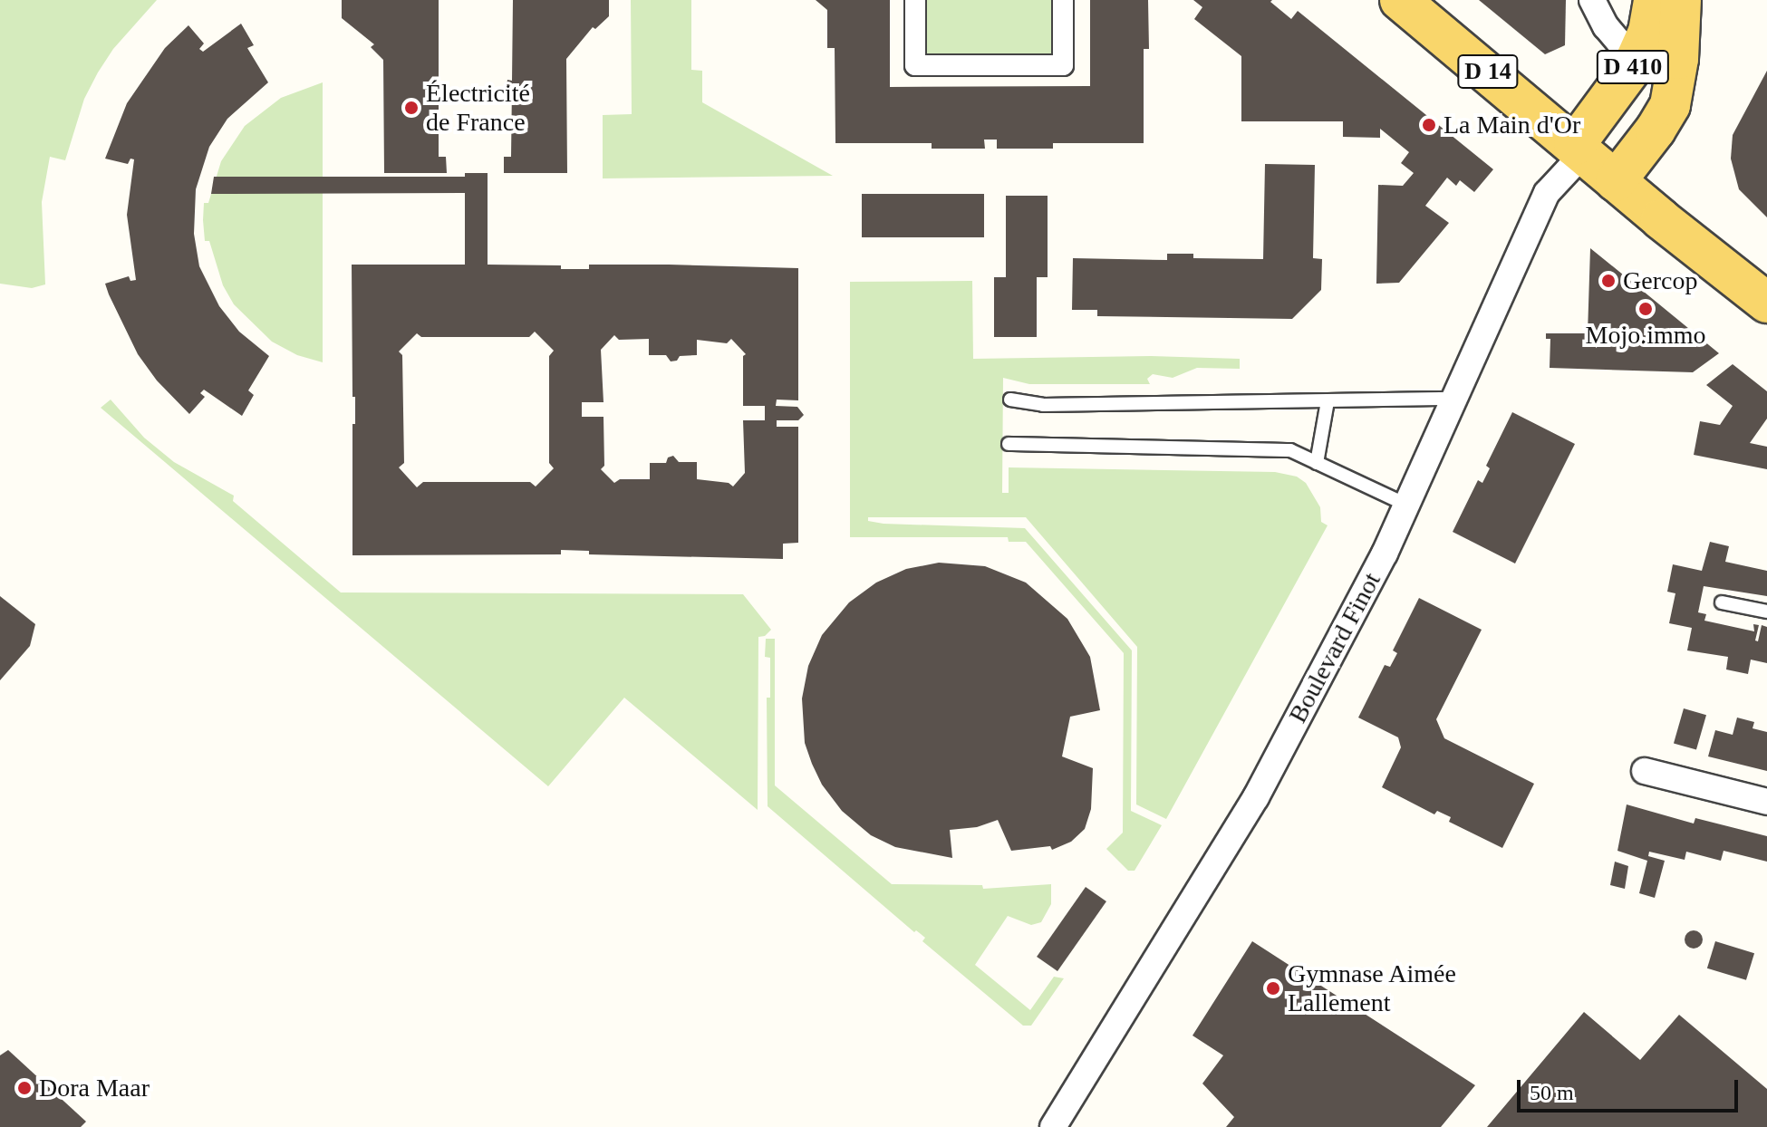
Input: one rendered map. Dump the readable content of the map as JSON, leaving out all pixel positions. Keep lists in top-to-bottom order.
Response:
{
  "streets": {
    "main road": ["D 410", "D 14"],
    "street": ["Boulevard Finot"]
  },
  "crossings": [
    ["D 410", "D 14"],
    ["D 410", "Boulevard Finot"],
    ["D 14", "Boulevard Finot"]
  ],
  "places": [
    "Électricité de France",
    "La Main d'Or",
    "Gercop",
    "Mojo.immo",
    "Gymnase Aimée Lallement",
    "Dora Maar"
  ],
  "scale_bar": "50 m"
}
